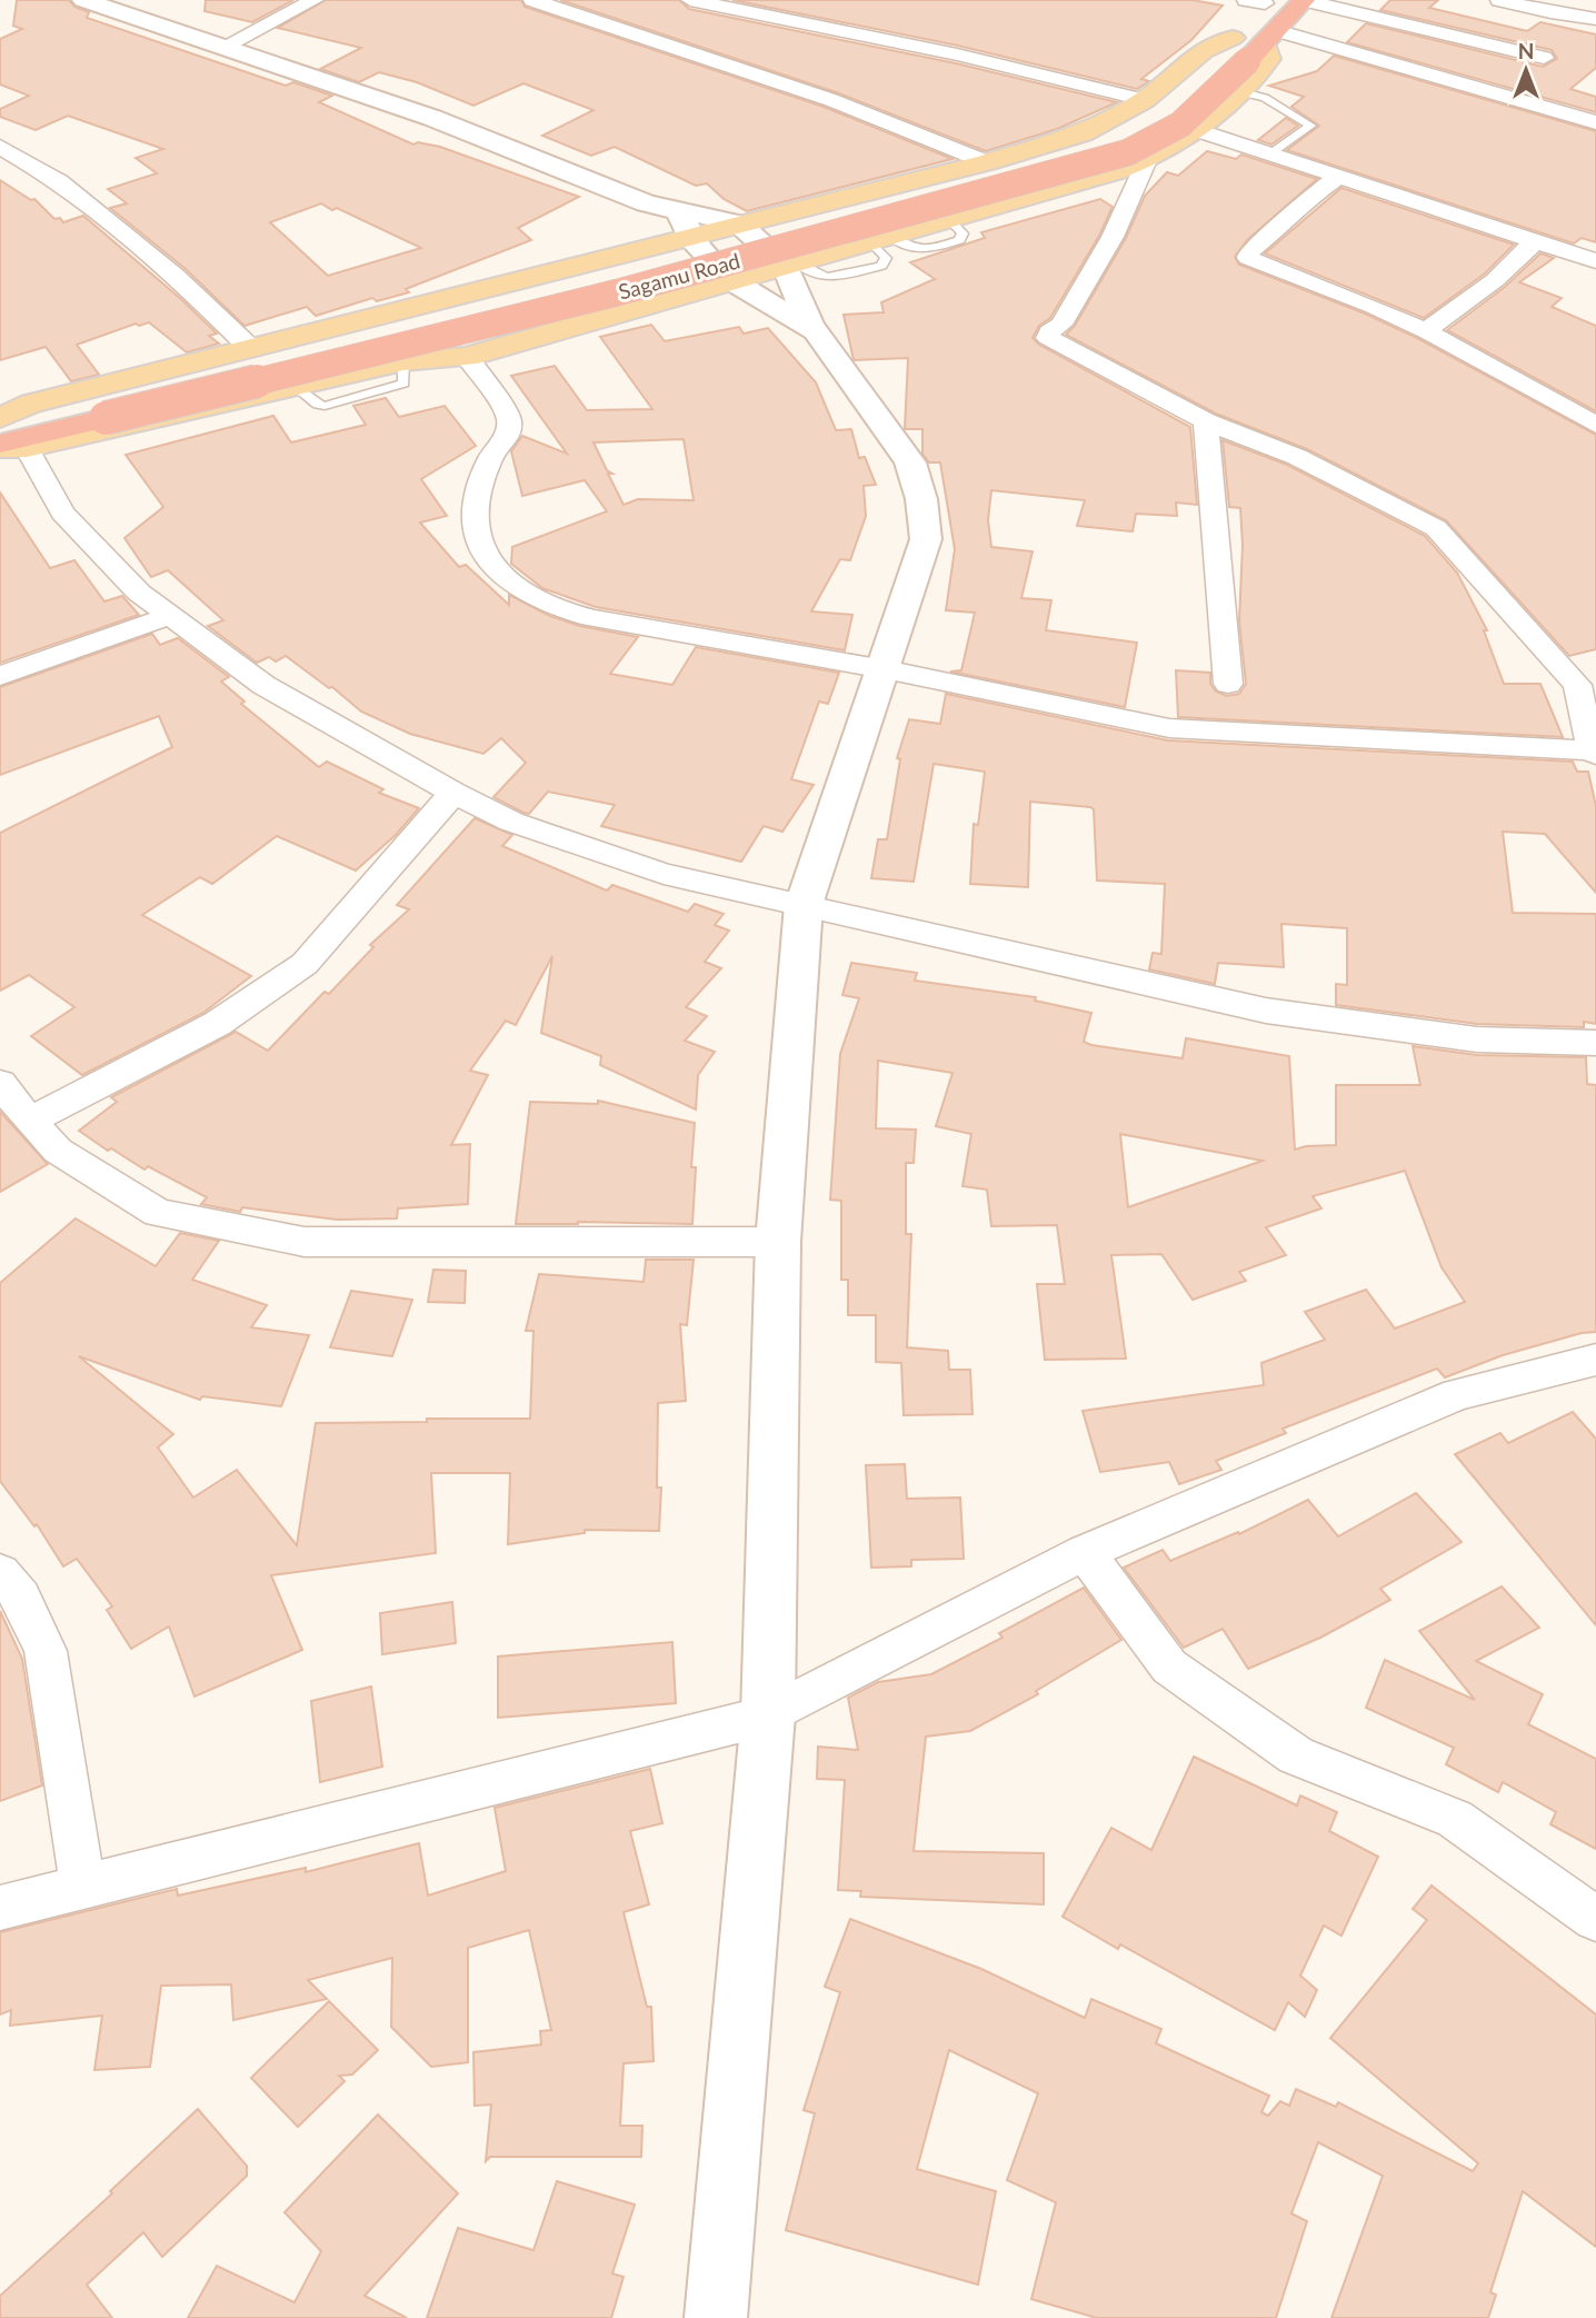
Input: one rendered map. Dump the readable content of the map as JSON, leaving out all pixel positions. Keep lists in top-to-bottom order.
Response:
{
  "streets": {
    "highway": ["Sagamu Road"]
  },
  "north": "top"
}
